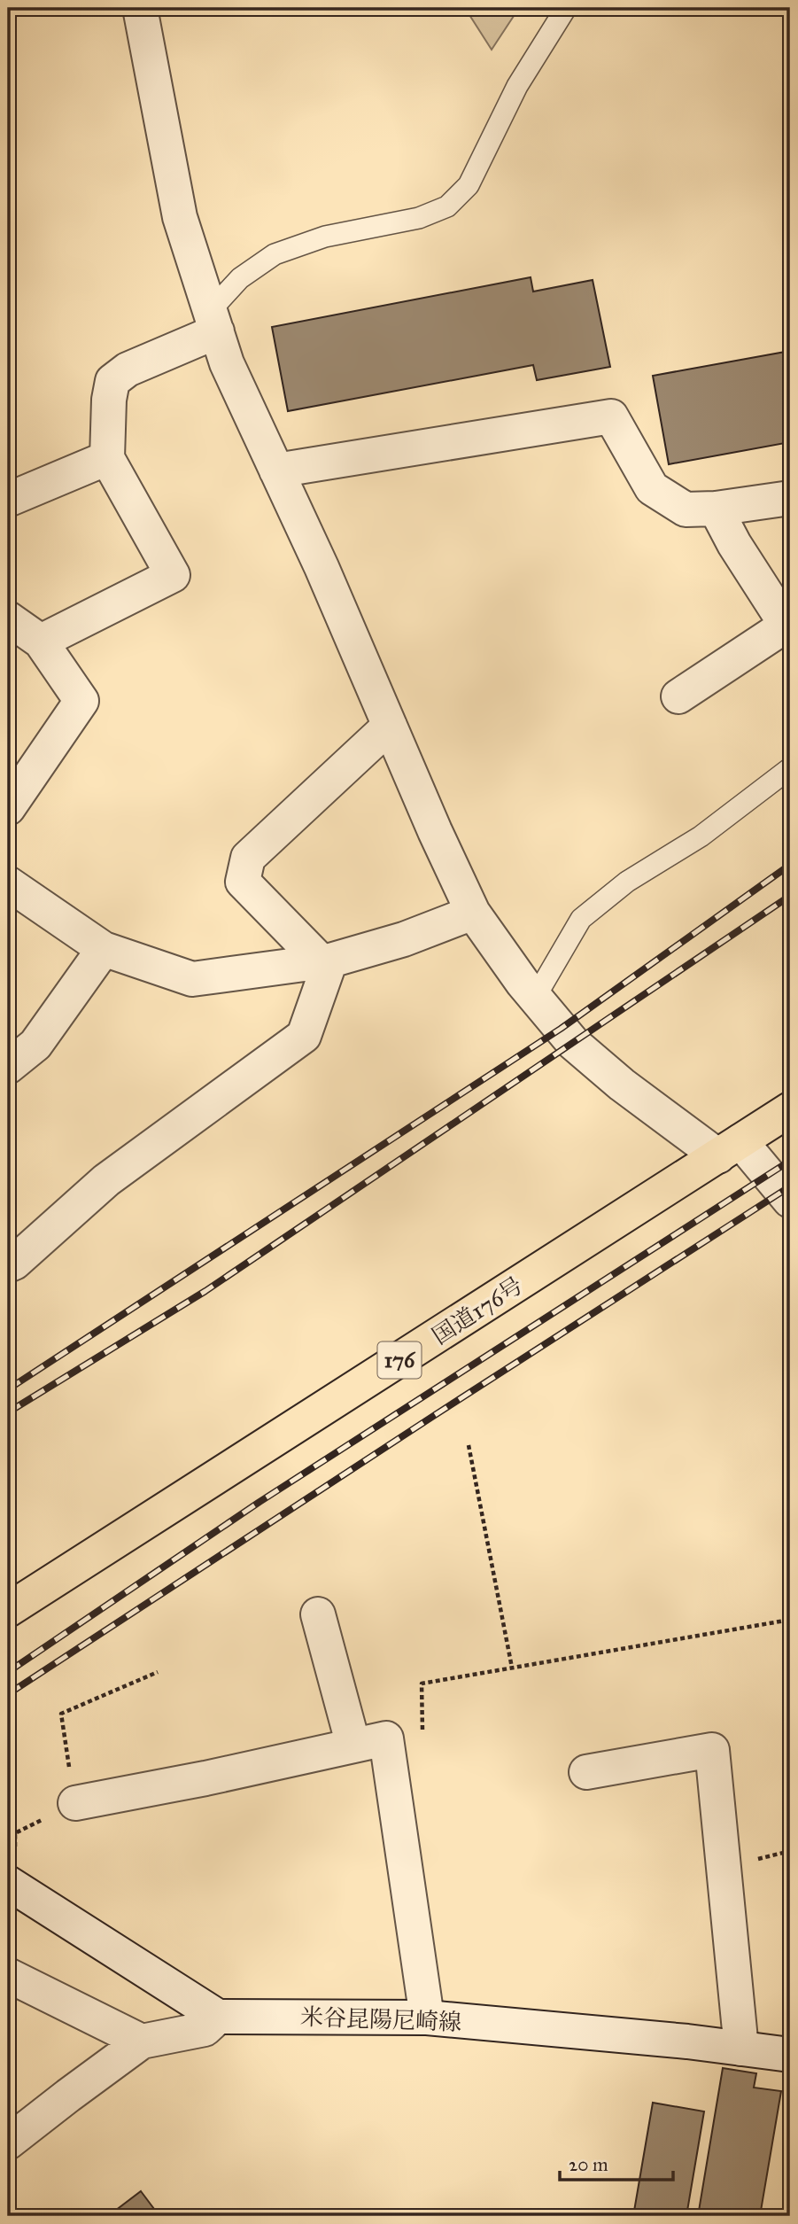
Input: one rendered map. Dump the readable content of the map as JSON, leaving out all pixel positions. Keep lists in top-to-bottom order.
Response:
{
  "streets": {
    "highway": ["国道176号", "176"],
    "street": ["米谷昆陽尼崎線"]
  },
  "scale_bar": "20 m"
}
